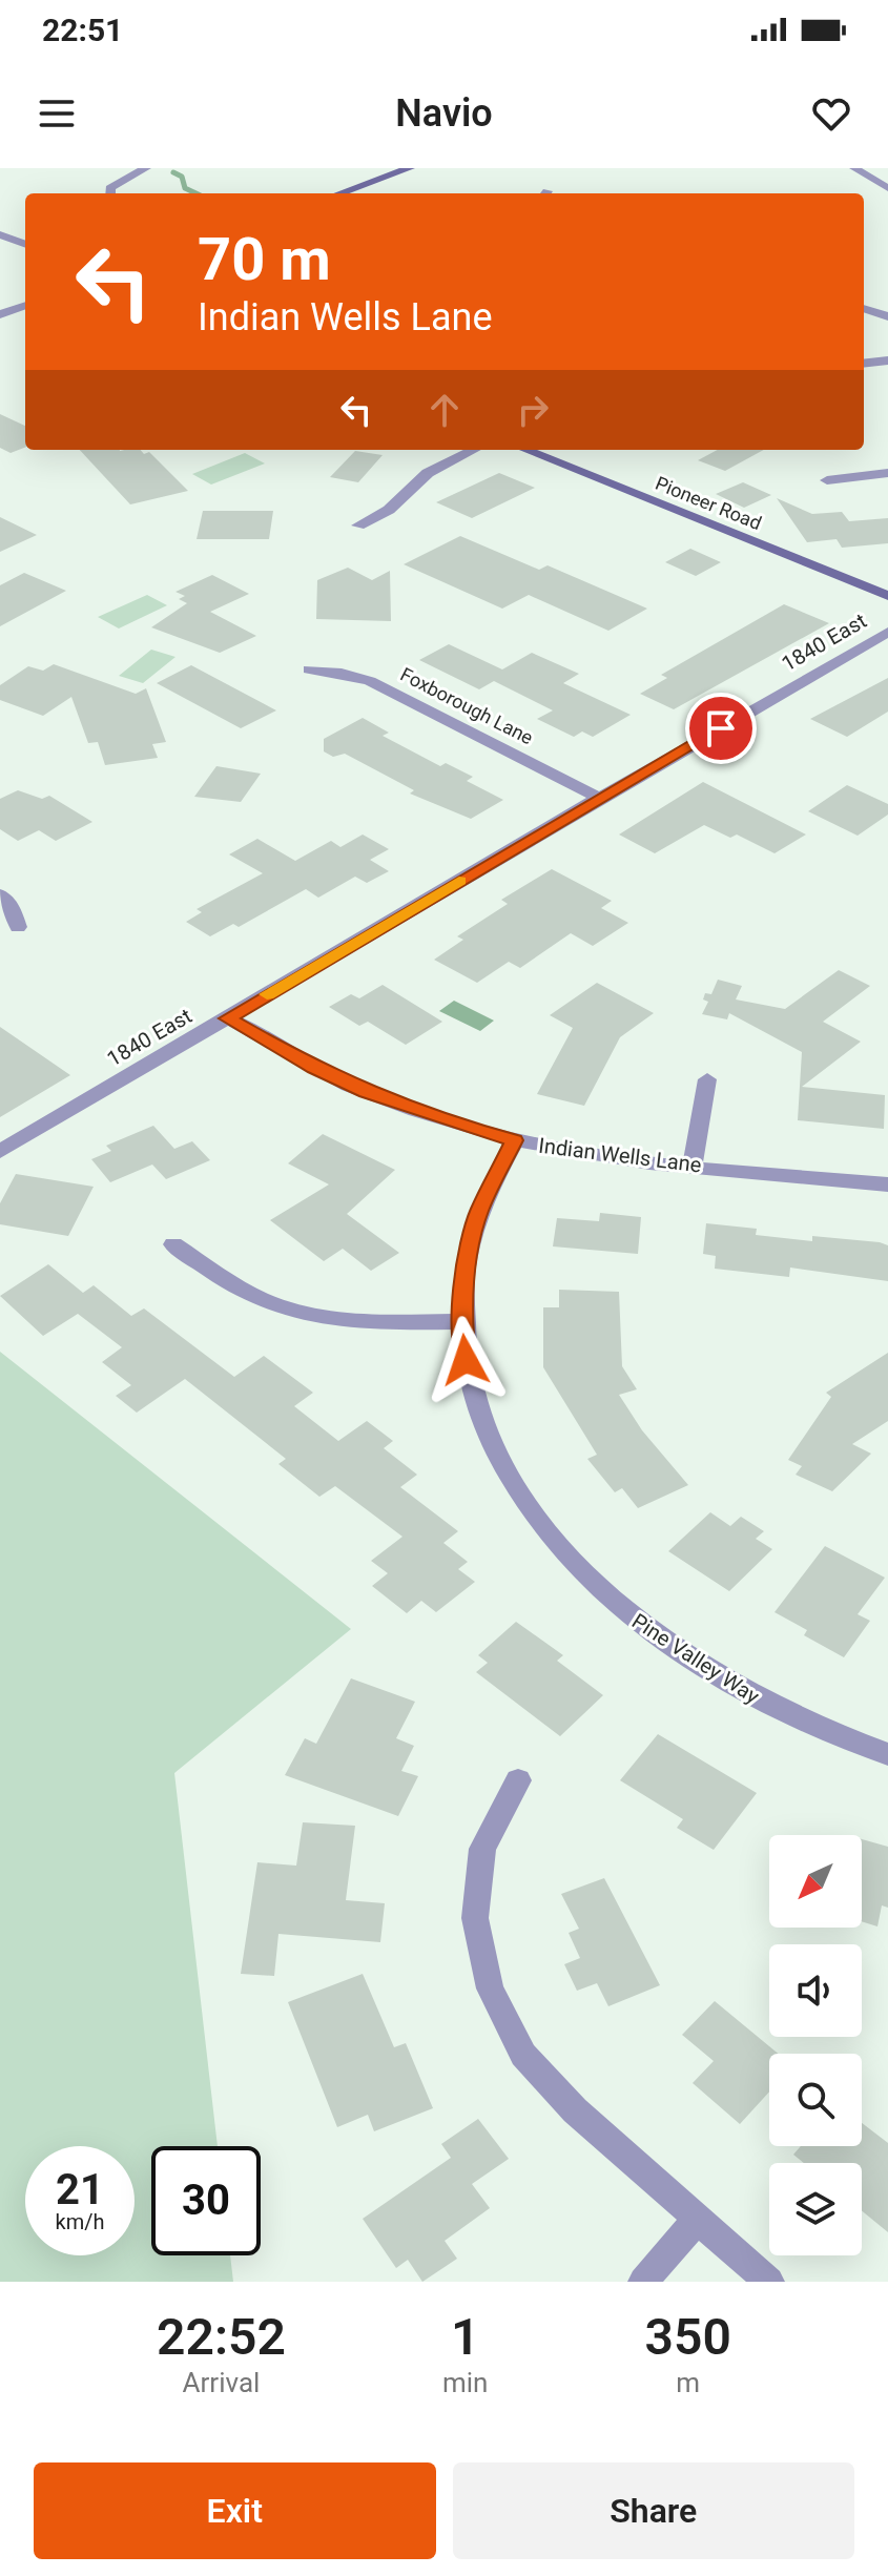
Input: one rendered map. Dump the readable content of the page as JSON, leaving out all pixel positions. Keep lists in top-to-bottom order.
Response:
{
  "streets": {
    "street": [
      "Pioneer Road",
      "1840 East",
      "Foxborough Lane",
      "Indian Wells Lane",
      "Pine Valley Way"
    ]
  },
  "crossings": [
    ["1840 East", "Foxborough Lane"],
    ["1840 East", "Indian Wells Lane"],
    ["Indian Wells Lane", "Pine Valley Way"]
  ],
  "north": "bottom left",
  "page": {
    "status": "22:51",
    "header": "Navio",
    "turn": ["70 m", "Indian Wells Lane"],
    "speed": "21 km/h",
    "limit": "30",
    "eta": [
      "22:52",
      "Arrival",
      "1",
      "min",
      "350",
      "m"
    ],
    "buttons": ["Exit", "Share"]
  }
}
